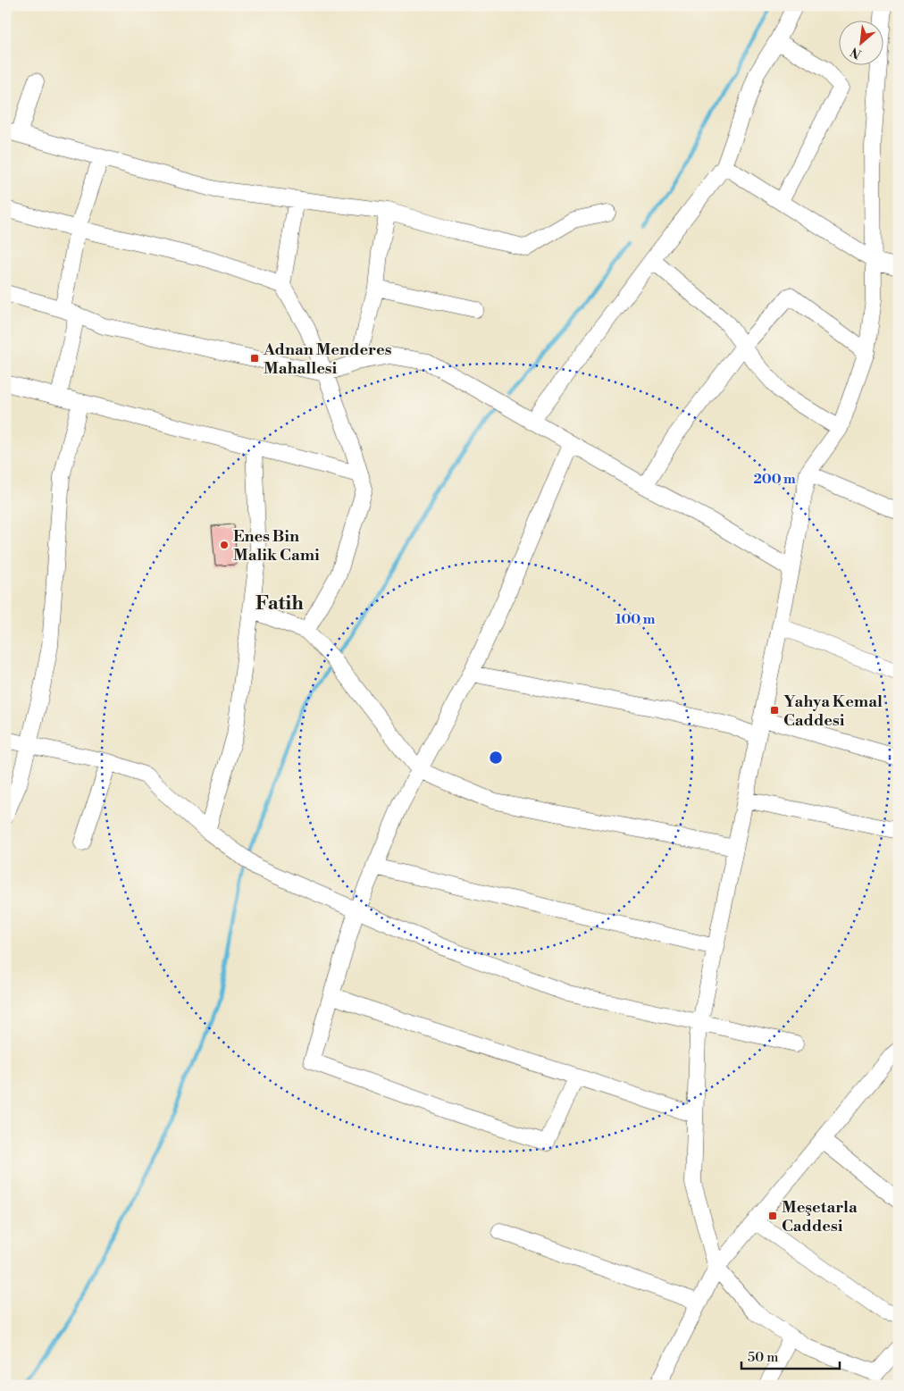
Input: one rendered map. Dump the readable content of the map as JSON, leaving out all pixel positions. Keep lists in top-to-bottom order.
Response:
{
  "districts": ["Fatih"],
  "places": {
    "transit": ["Adnan Menderes Mahallesi", "Yahya Kemal Caddesi", "Meşetarla Caddesi"],
    "other": ["Enes Bin Malik Cami"]
  },
  "scale_bar": "50 m",
  "north": "bottom left",
  "rings": ["200 m", "100 m"]
}
